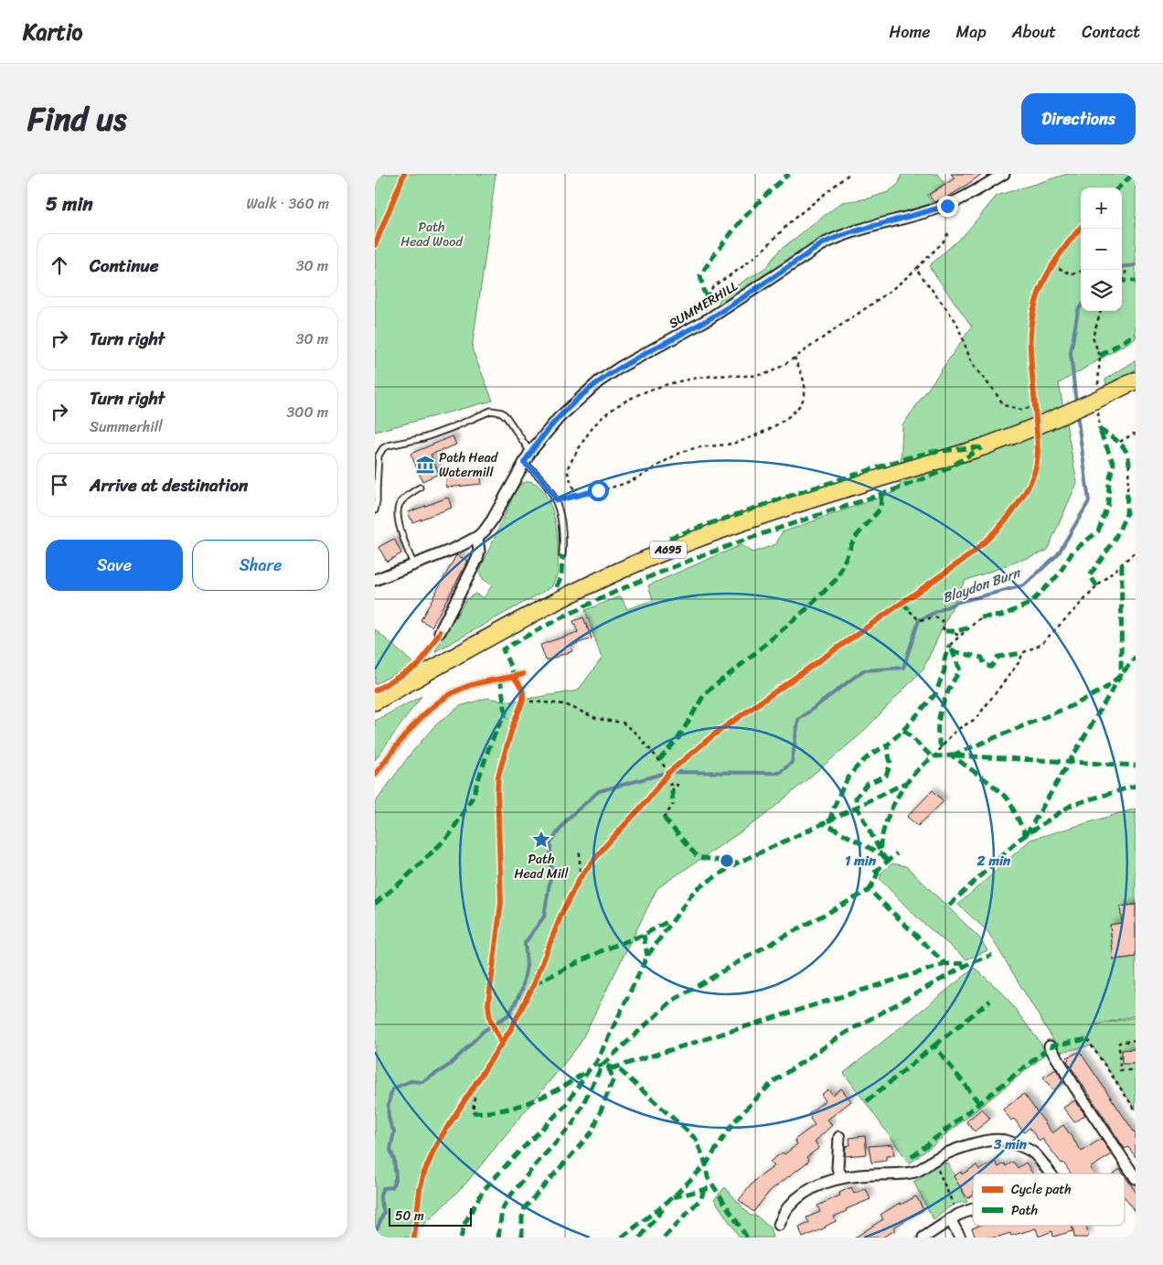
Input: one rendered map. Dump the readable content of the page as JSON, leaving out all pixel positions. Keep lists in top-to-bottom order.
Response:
{
  "streets": {
    "main road": ["A695"],
    "street": ["SUMMERHILL"]
  },
  "water": ["Blaydon Burn"],
  "parks": ["Path Head Wood"],
  "places": {
    "museum": ["Path Head Watermill"],
    "place": ["Path Head Mill"]
  },
  "legend": ["Cycle path", "Path"],
  "scale_bar": "50 m",
  "page": {
    "header": "Kartio",
    "nav": [
      "Home",
      "Map",
      "About",
      "Contact"
    ],
    "title": "Find us",
    "buttons": [
      "Directions",
      ["Save", "Share"]
    ],
    "heading": ["5 min", "Walk · 360 m"],
    "map_buttons": ["+", "−"],
    "list": [
      ["Continue", "30 m"],
      ["Turn right", "30 m"],
      ["Turn right", "Summerhill", "300 m"],
      "Arrive at destination"
    ],
    "scale": "50 m"
  },
  "rings": ["1 min", "2 min", "3 min"]
}
